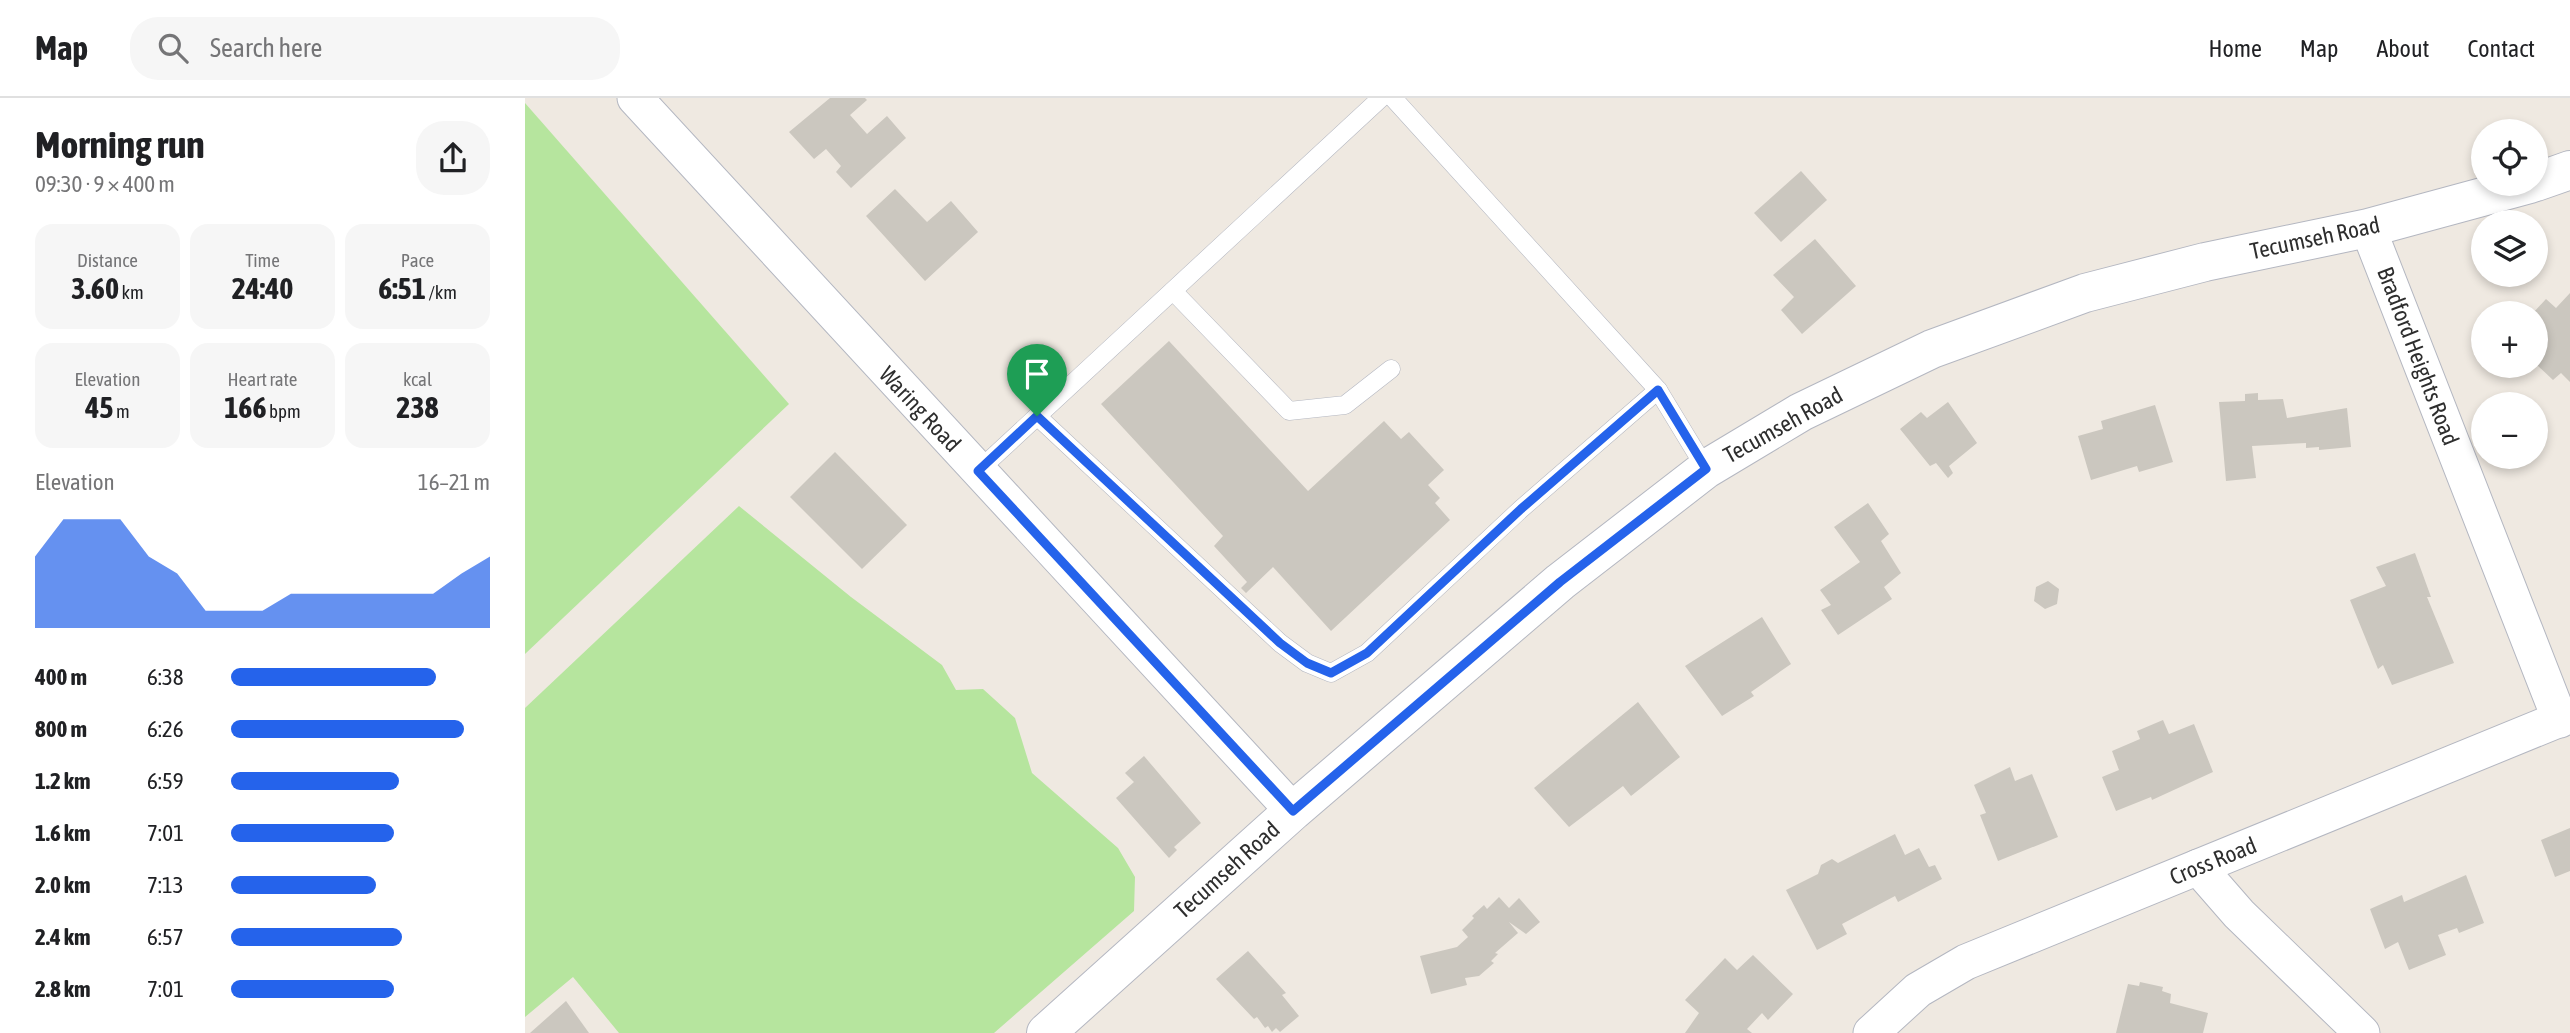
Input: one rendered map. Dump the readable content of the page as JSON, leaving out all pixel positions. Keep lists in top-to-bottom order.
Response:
{
  "streets": {
    "street": [
      "Tecumseh Road",
      "Bradford Heights Road",
      "Waring Road",
      "Cross Road"
    ]
  },
  "crossings": [
    ["Tecumseh Road", "Bradford Heights Road"],
    ["Tecumseh Road", "Waring Road"],
    ["Bradford Heights Road", "Cross Road"]
  ],
  "page": {
    "header": "Map",
    "search": "Search here",
    "nav": [
      "Home",
      "Map",
      "About",
      "Contact"
    ],
    "heading": ["Morning run", "09:30 · 9 × 400 m"],
    "map_buttons": ["+", "−"],
    "stats": [
      ["Distance", "3.60 km"],
      ["Time", "24:40"],
      ["Pace", "6:51 /km"],
      ["Elevation", "45 m"],
      ["Heart rate", "166 bpm"],
      ["kcal", "238"]
    ],
    "chart": ["Elevation", "16–21 m"],
    "list": [
      {
        "name": "400 m",
        "note": "6:38"
      },
      {
        "name": "800 m",
        "note": "6:26"
      },
      {
        "name": "1.2 km",
        "note": "6:59"
      },
      {
        "name": "1.6 km",
        "note": "7:01"
      },
      {
        "name": "2.0 km",
        "note": "7:13"
      },
      {
        "name": "2.4 km",
        "note": "6:57"
      },
      {
        "name": "2.8 km",
        "note": "7:01"
      }
    ]
  }
}
